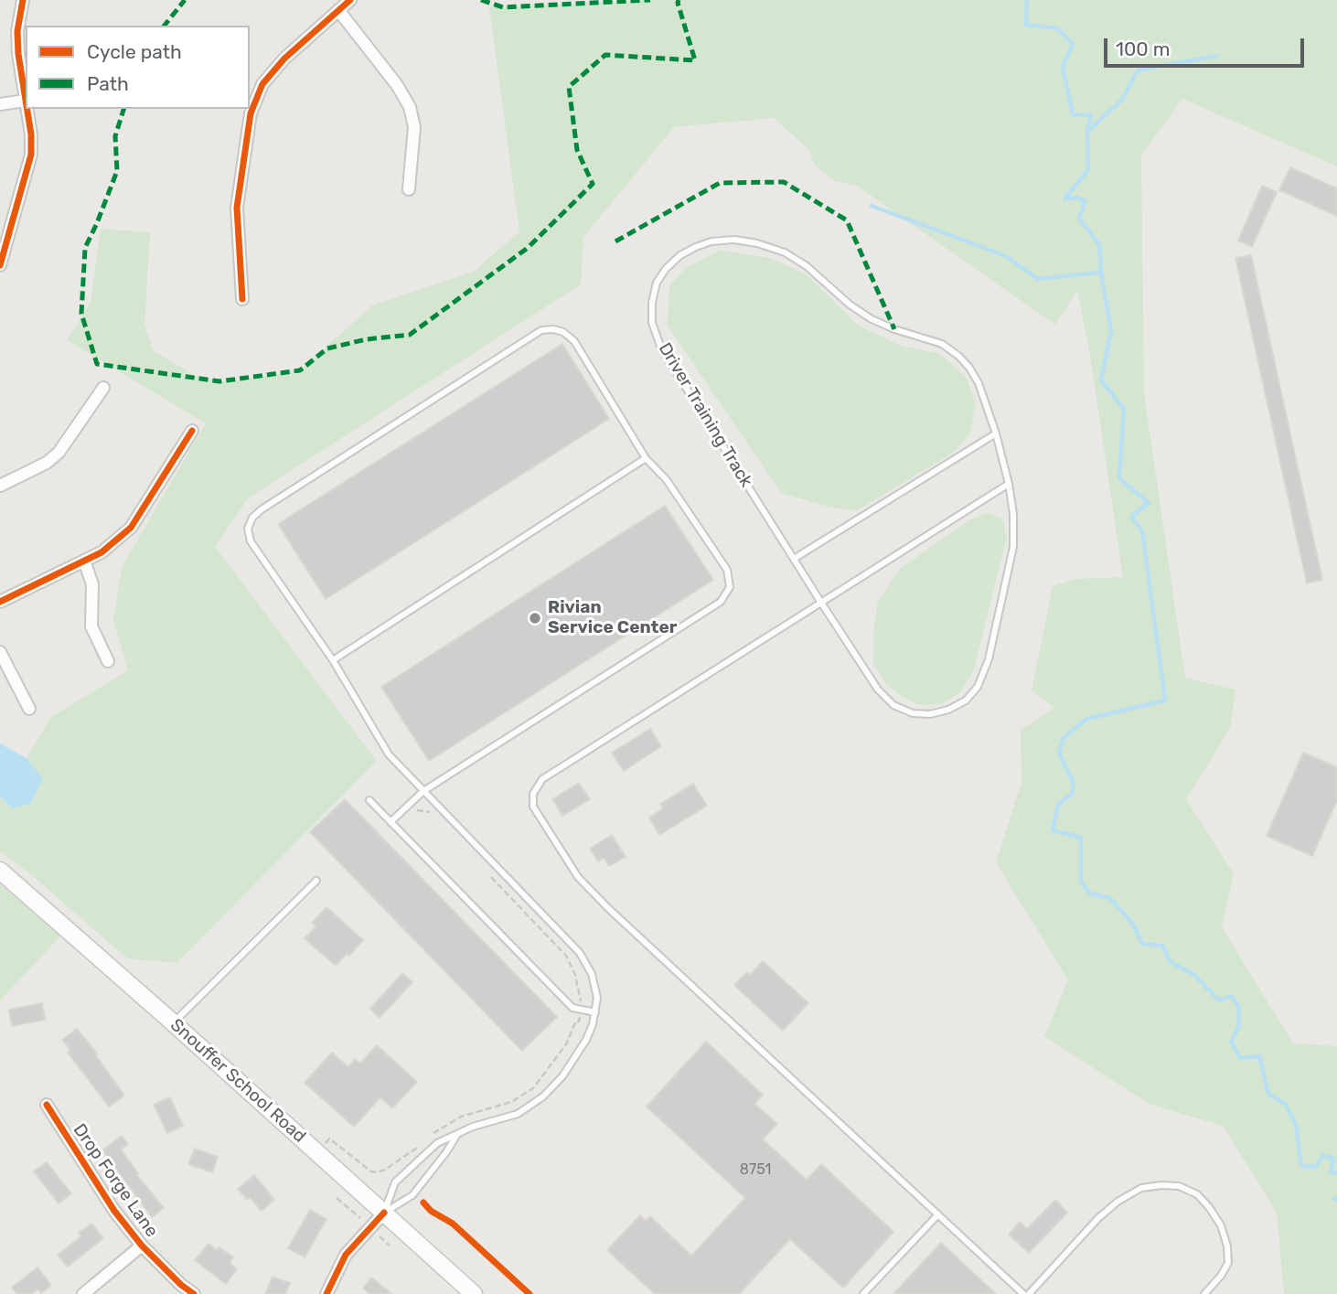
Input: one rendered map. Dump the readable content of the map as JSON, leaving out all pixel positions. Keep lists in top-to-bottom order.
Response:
{
  "streets": {
    "main road": ["Snouffer School Road"],
    "street": ["Drop Forge Lane"],
    "lane": ["Driver Training Track"]
  },
  "places": ["Rivian Service Center"],
  "house_numbers": ["8751"],
  "legend": ["Cycle path", "Path"],
  "scale_bar": "100 m"
}
